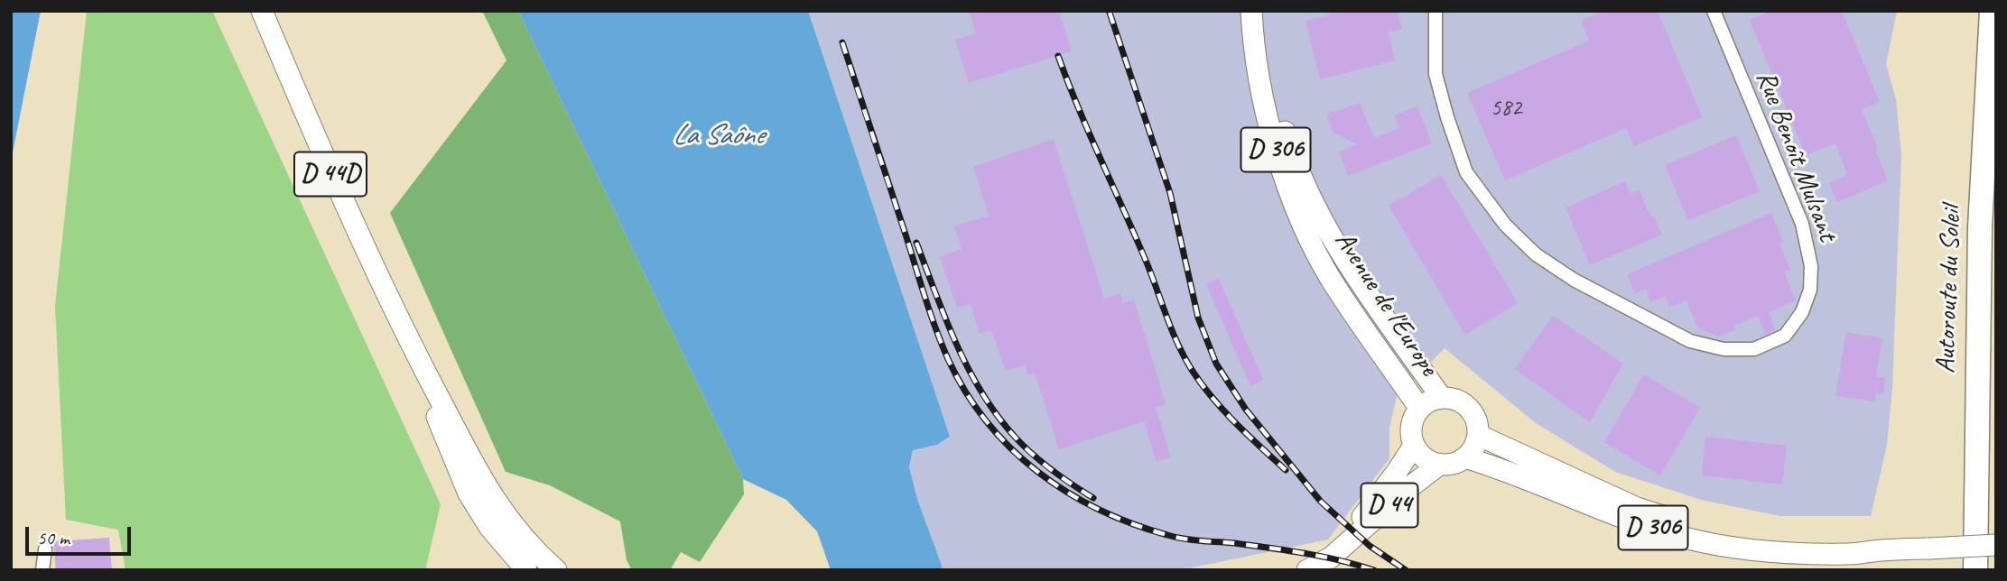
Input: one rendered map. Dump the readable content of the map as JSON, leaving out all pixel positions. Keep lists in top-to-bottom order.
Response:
{
  "streets": {
    "highway": ["Autoroute du Soleil"],
    "main road": [
      "D 306",
      "D 44D",
      "Avenue de l'Europe",
      "D 44"
    ],
    "street": ["Rue Benoît Mulsant"]
  },
  "crossings": [
    ["D 306", "Avenue de l'Europe"],
    ["D 306", "D 44"],
    ["Avenue de l'Europe", "D 44"]
  ],
  "water": ["La Saône"],
  "house_numbers": ["582"],
  "scale_bar": "50 m"
}
